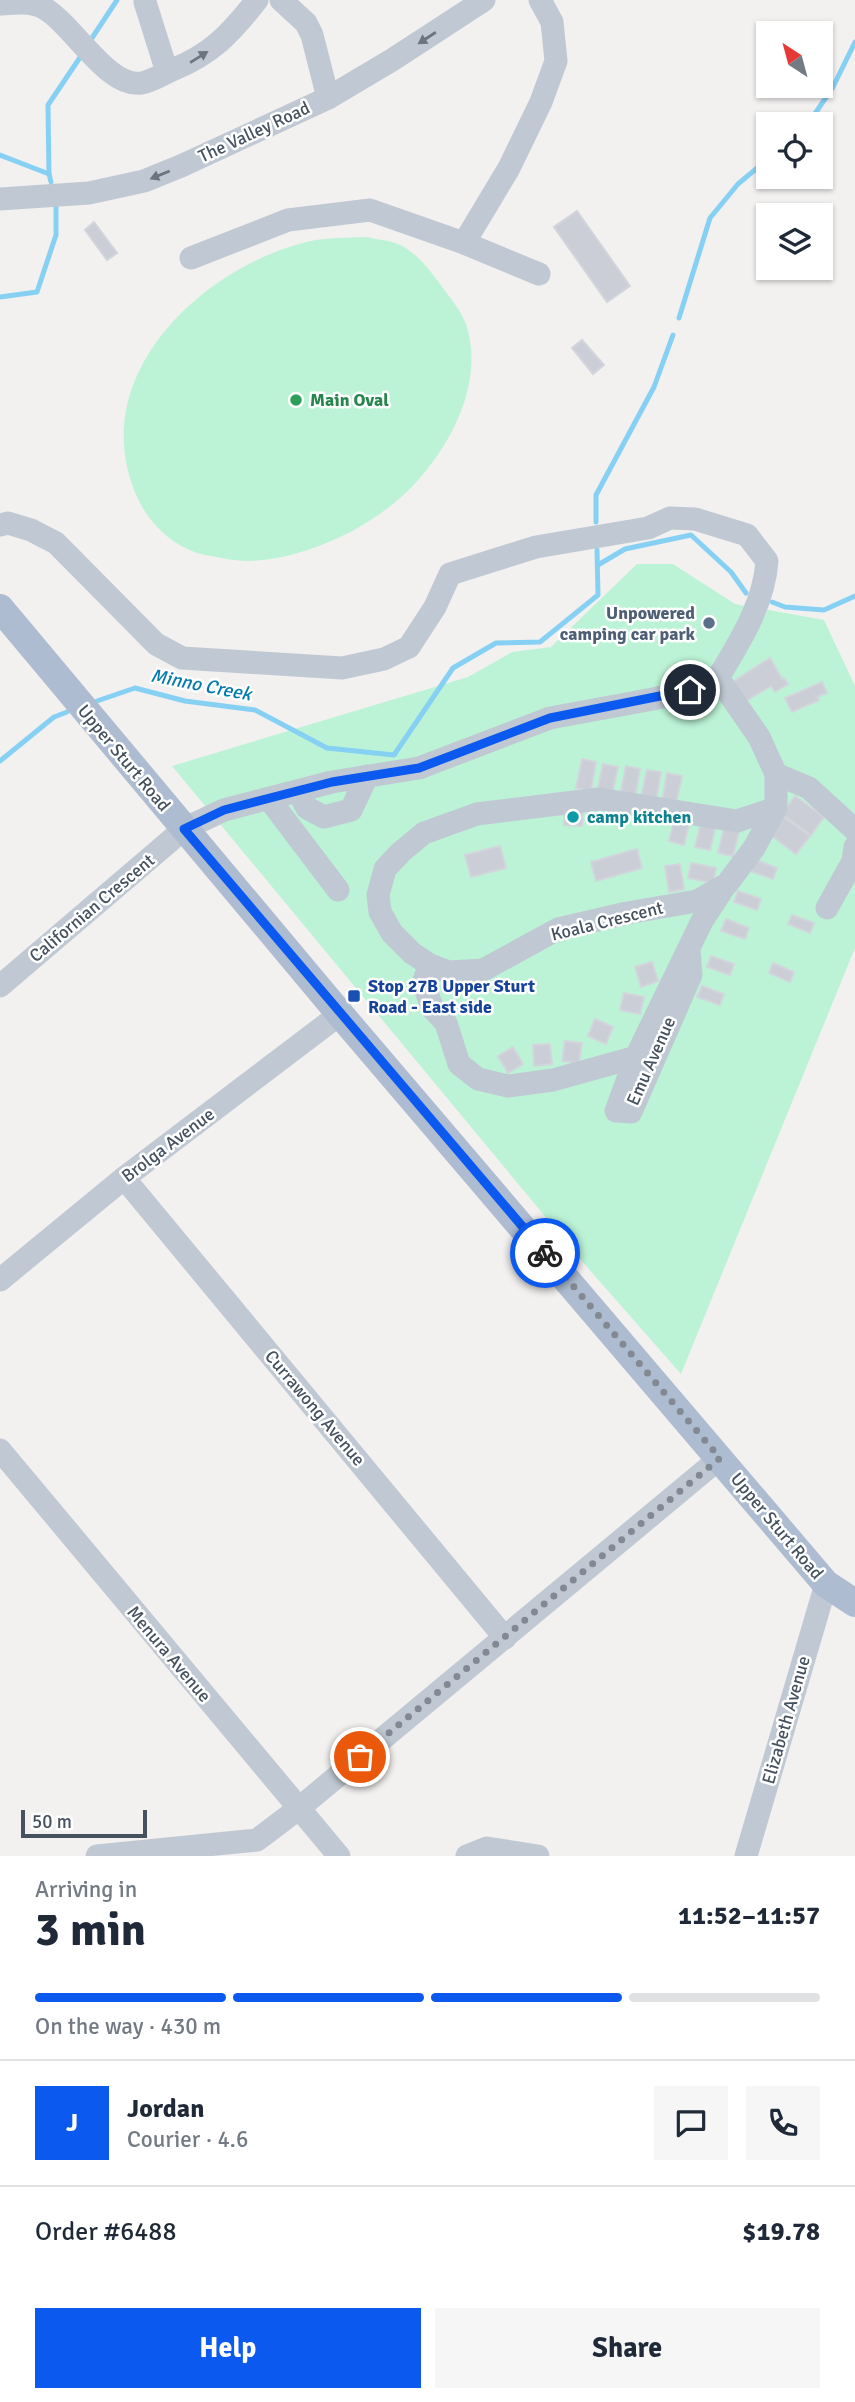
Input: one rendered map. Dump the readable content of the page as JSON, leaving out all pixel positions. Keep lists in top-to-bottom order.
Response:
{
  "streets": {
    "main road": ["Upper Sturt Road"],
    "street": [
      "The Valley Road",
      "Californian Crescent",
      "Koala Crescent",
      "Emu Avenue",
      "Brolga Avenue",
      "Currawong Avenue",
      "Menura Avenue",
      "Elizabeth Avenue"
    ]
  },
  "crossings": [
    ["Upper Sturt Road", "Californian Crescent"],
    ["Upper Sturt Road", "Brolga Avenue"],
    ["Upper Sturt Road", "Elizabeth Avenue"],
    ["Koala Crescent", "Emu Avenue"],
    ["Brolga Avenue", "Currawong Avenue"]
  ],
  "water": ["Minno Creek"],
  "places": {
    "other": ["Main Oval", "Unpowered camping car park", "camp kitchen"],
    "transit": ["Stop 27B Upper Sturt Road - East side"]
  },
  "scale_bar": "50 m",
  "north": "top left",
  "page": {
    "scale": "50 m",
    "heading": ["3 min", "Arriving in", "11:52–11:57"],
    "panel": [
      "Jordan",
      "Courier · 4.6",
      "Order #6488",
      "$19.78"
    ],
    "bar": "On the way · 430 m",
    "round": "J",
    "buttons": ["Help", "Share"]
  }
}
